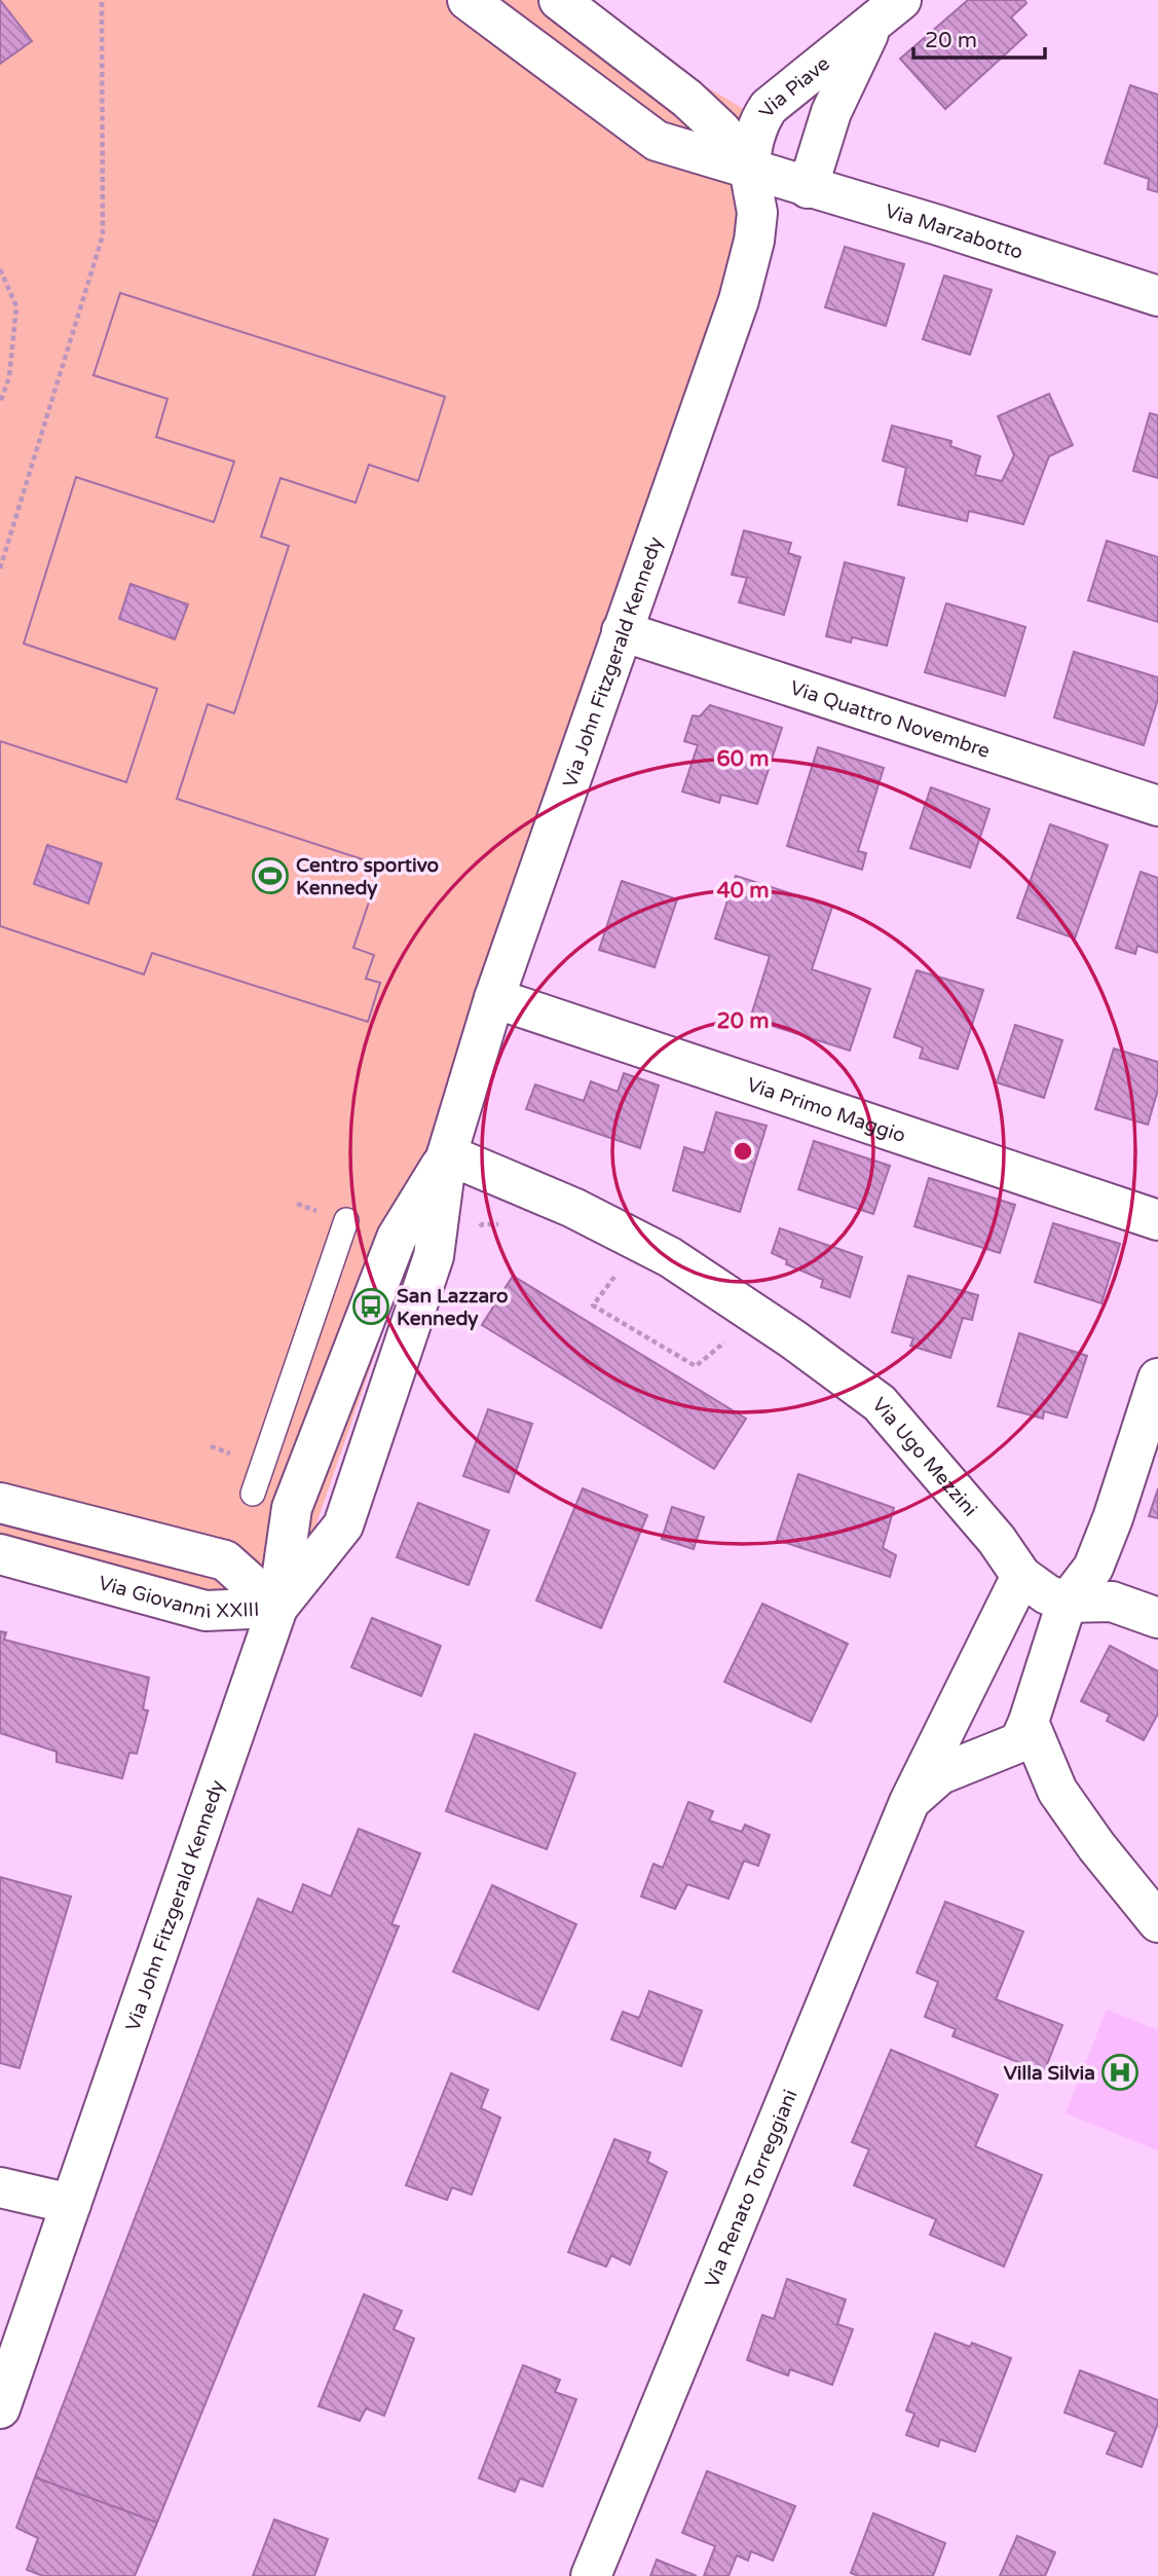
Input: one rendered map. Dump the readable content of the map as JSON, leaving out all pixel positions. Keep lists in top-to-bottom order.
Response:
{
  "streets": {
    "street": [
      "Via Piave",
      "Via Marzabotto",
      "Via John Fitzgerald Kennedy",
      "Via Quattro Novembre",
      "Via Primo Maggio",
      "Via Ugo Mezzini",
      "Via Giovanni XXIII",
      "Via Renato Torreggiani"
    ]
  },
  "crossings": [
    ["Via Piave", "Via Marzabotto"],
    ["Via Piave", "Via John Fitzgerald Kennedy"],
    ["Via Marzabotto", "Via John Fitzgerald Kennedy"],
    ["Via John Fitzgerald Kennedy", "Via Quattro Novembre"],
    ["Via John Fitzgerald Kennedy", "Via Primo Maggio"],
    ["Via John Fitzgerald Kennedy", "Via Ugo Mezzini"],
    ["Via John Fitzgerald Kennedy", "Via Giovanni XXIII"],
    ["Via Ugo Mezzini", "Via Renato Torreggiani"]
  ],
  "places": {
    "sports": ["Centro sportivo Kennedy"],
    "bus stop": ["San Lazzaro Kennedy"],
    "hospital": ["Villa Silvia"]
  },
  "scale_bar": "20 m",
  "rings": ["60 m", "40 m", "20 m"]
}
